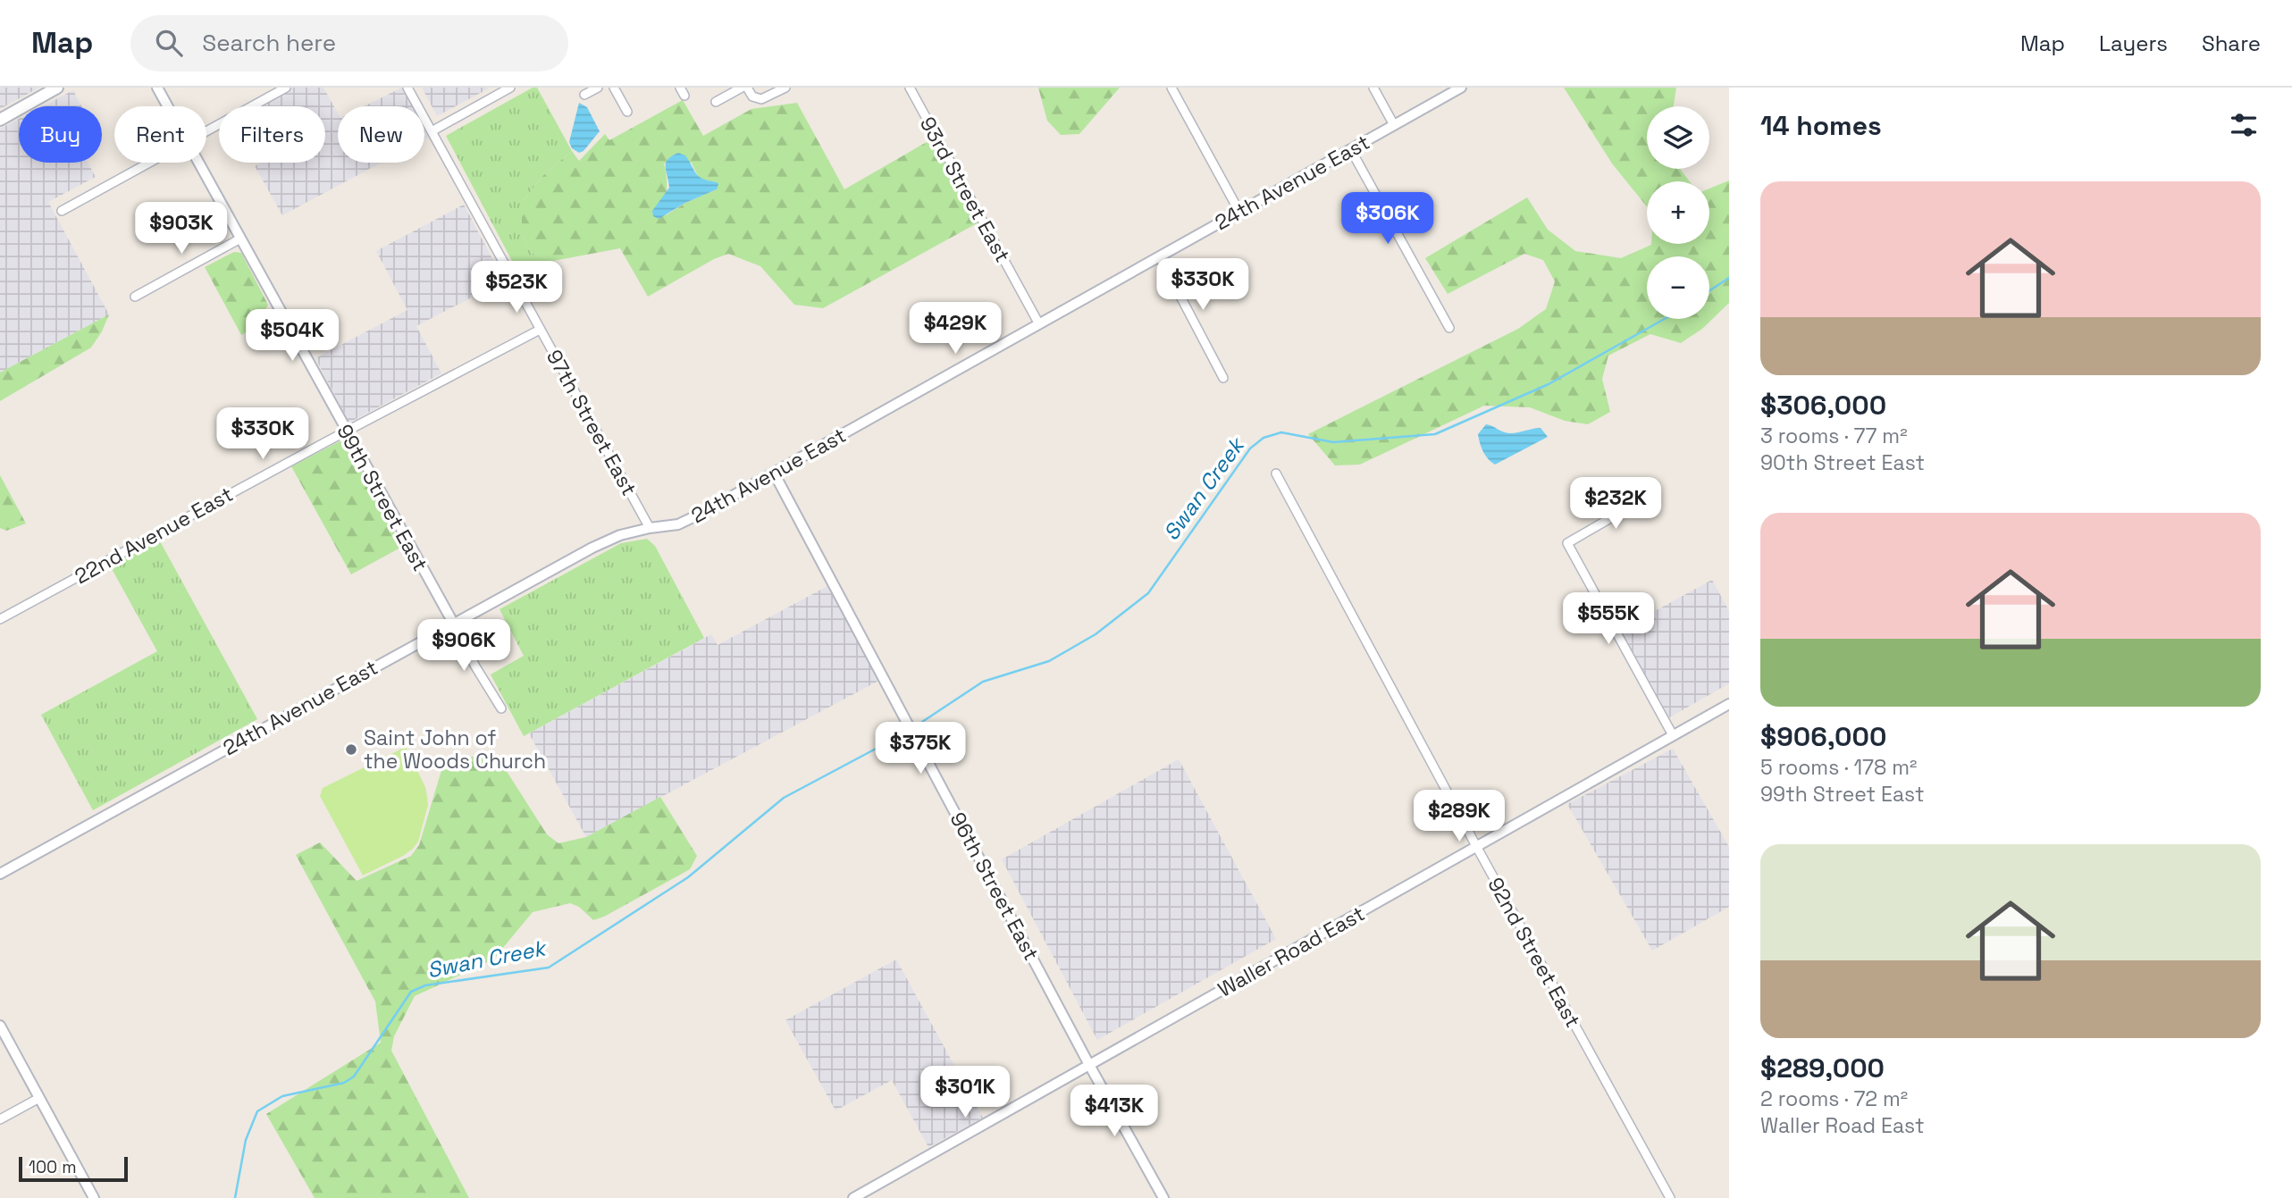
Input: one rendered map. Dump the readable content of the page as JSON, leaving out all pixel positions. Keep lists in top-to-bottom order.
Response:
{
  "streets": {
    "street": [
      "24th Avenue East",
      "93rd Street East",
      "97th Street East",
      "99th Street East",
      "22nd Avenue East",
      "96th Street East",
      "Waller Road East",
      "92nd Street East"
    ]
  },
  "crossings": [
    ["24th Avenue East", "93rd Street East"],
    ["24th Avenue East", "97th Street East"],
    ["24th Avenue East", "99th Street East"],
    ["24th Avenue East", "96th Street East"],
    ["97th Street East", "22nd Avenue East"],
    ["99th Street East", "22nd Avenue East"],
    ["96th Street East", "Waller Road East"],
    ["Waller Road East", "92nd Street East"]
  ],
  "water": ["Swan Creek"],
  "places": ["Saint John of the Woods Church"],
  "scale_bar": "100 m",
  "page": {
    "header": "Map",
    "search": "Search here",
    "nav": ["Map", "Layers", "Share"],
    "heading": "14 homes",
    "map_buttons": ["+", "−"],
    "chip": [
      "Buy",
      "Rent",
      "Filters",
      "New"
    ],
    "list": [
      {
        "name": "$306,000",
        "note": "3 rooms · 77 m² · 90th Street East"
      },
      {
        "name": "$906,000",
        "note": "5 rooms · 178 m² · 99th Street East"
      },
      {
        "name": "$289,000",
        "note": "2 rooms · 72 m² · Waller Road East"
      }
    ],
    "price": [
      "$306K",
      "$903K",
      "$330K",
      "$523K",
      "$429K",
      "$504K",
      "$330K",
      "$232K",
      "$555K",
      "$906K",
      "$375K",
      "$289K",
      "$301K",
      "$413K"
    ],
    "scale": "100 m"
  }
}
